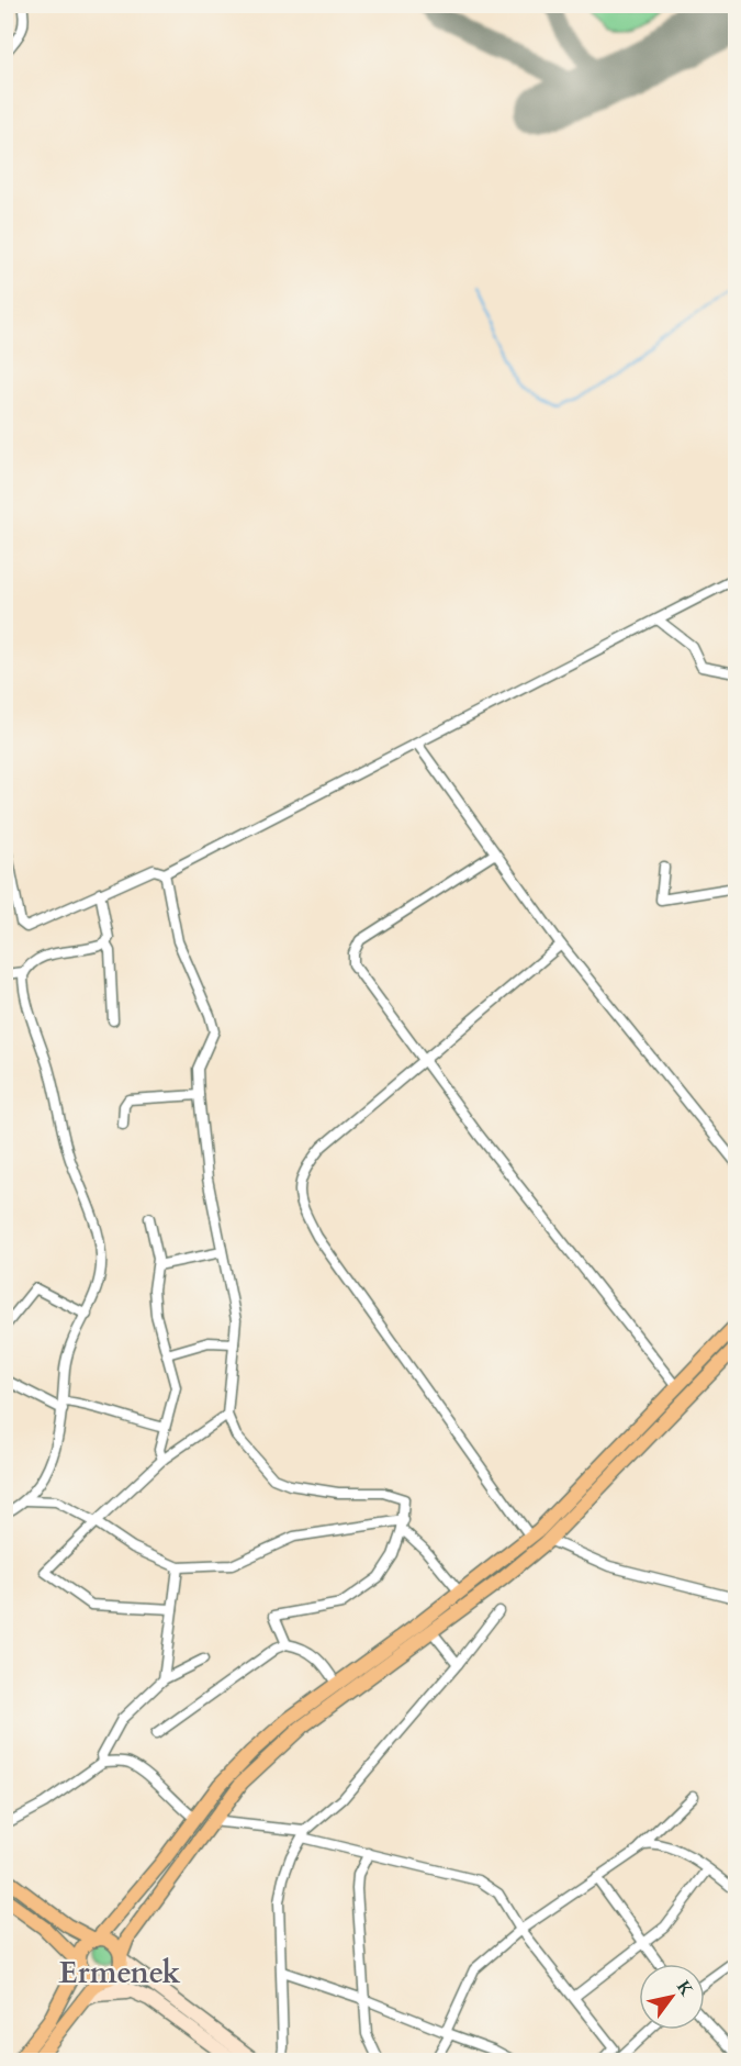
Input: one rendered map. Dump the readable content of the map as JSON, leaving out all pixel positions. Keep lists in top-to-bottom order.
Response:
{
  "districts": ["Ermenek"],
  "north": "top right"
}
